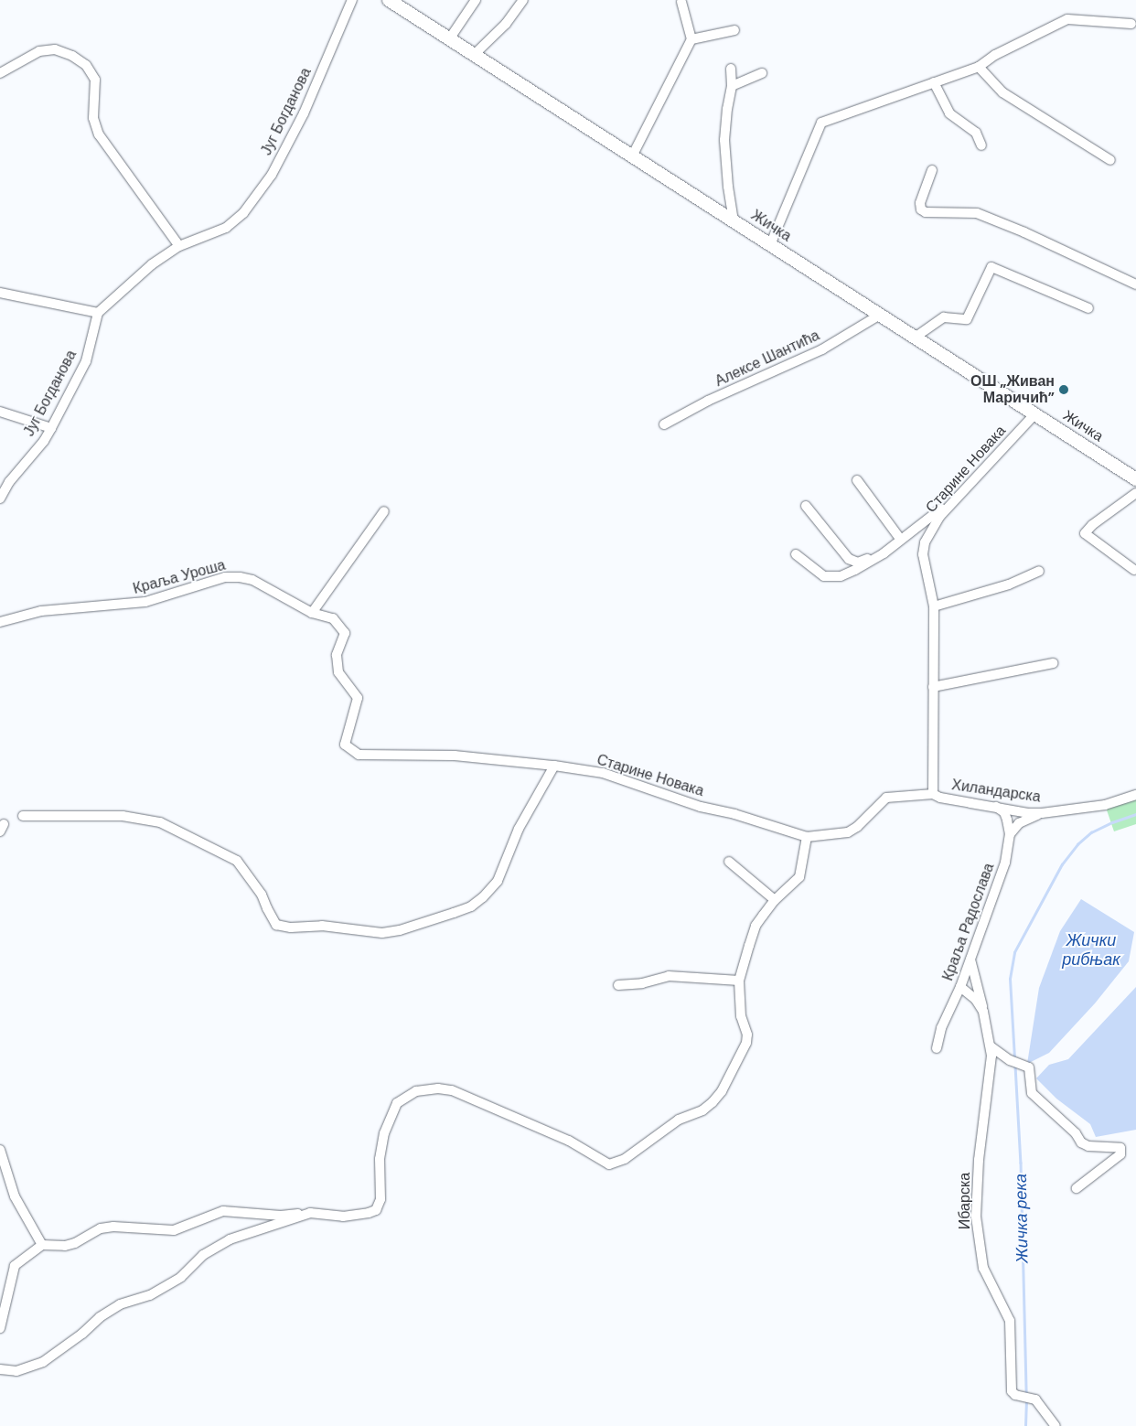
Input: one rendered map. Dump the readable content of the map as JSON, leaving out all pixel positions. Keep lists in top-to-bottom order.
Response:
{
  "streets": {
    "main road": ["Жичка"],
    "street": [
      "Југ Богданова",
      "Алексе Шантића",
      "Старине Новака",
      "Краља Уроша",
      "Хиландарска",
      "Краља Радослава",
      "Ибарска"
    ]
  },
  "crossings": [
    ["Жичка", "Алексе Шантића"],
    ["Жичка", "Старине Новака"],
    ["Старине Новака", "Краља Уроша"],
    ["Старине Новака", "Хиландарска"],
    ["Хиландарска", "Краља Радослава"],
    ["Краља Радослава", "Ибарска"]
  ],
  "water": ["Жички рибњак", "Жичка река"],
  "places": ["ОШ „Живан Маричић”"]
}
